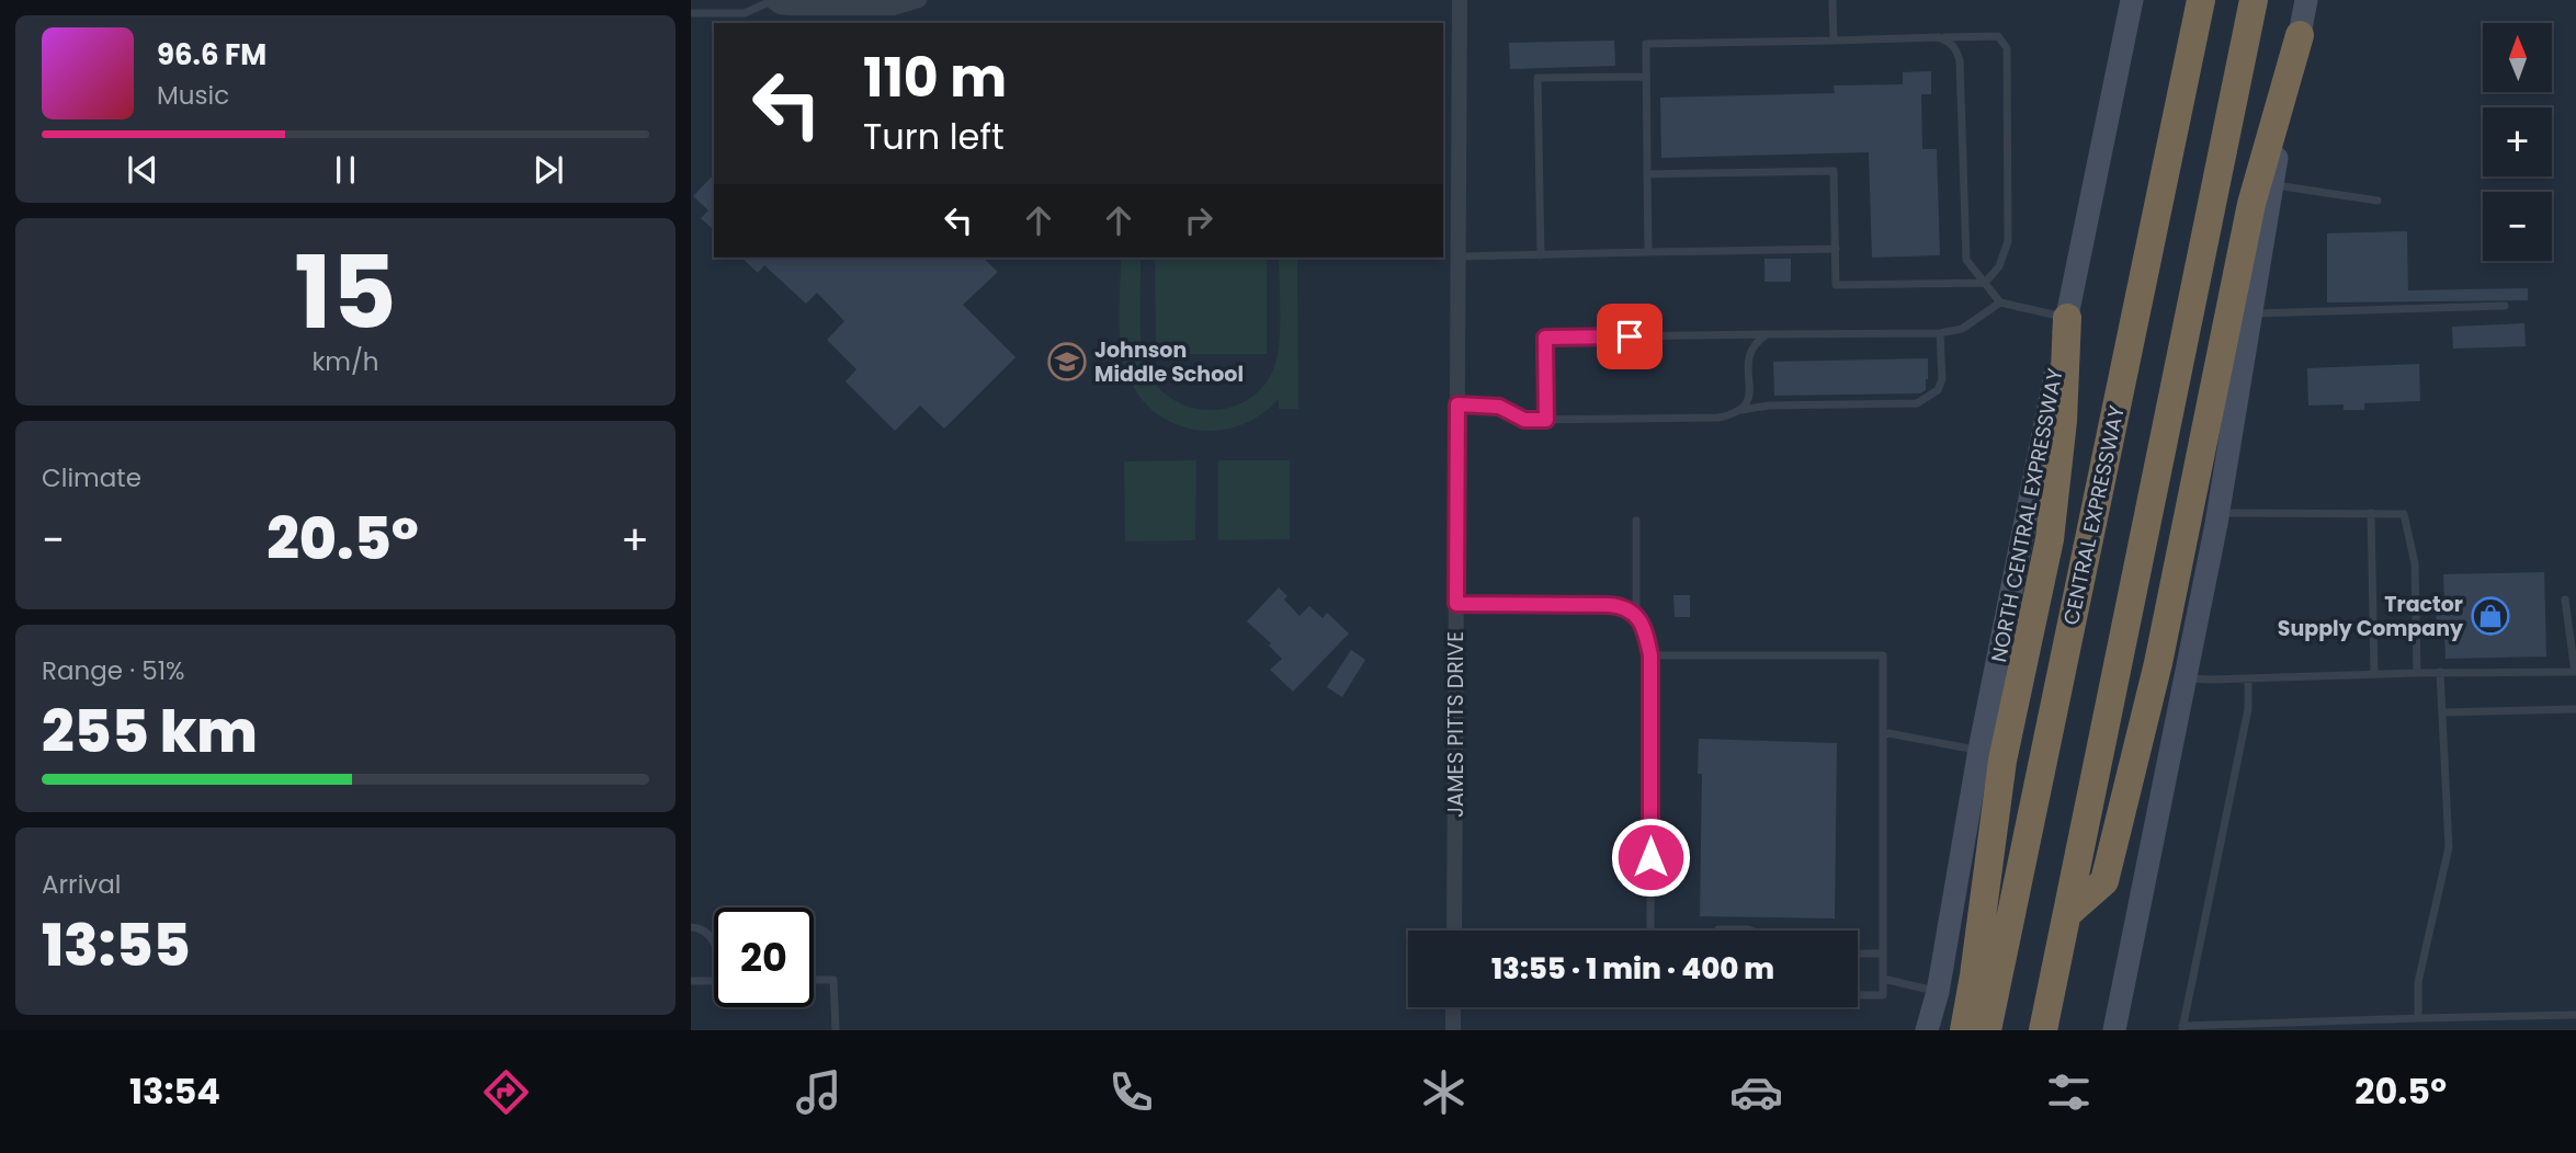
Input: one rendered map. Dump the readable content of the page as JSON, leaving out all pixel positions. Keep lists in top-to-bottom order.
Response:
{
  "streets": {
    "highway": ["CENTRAL EXPRESSWAY"],
    "main road": ["NORTH CENTRAL EXPRESSWAY"],
    "street": ["JAMES PITTS DRIVE"]
  },
  "places": {
    "school or university": ["Johnson Middle School"],
    "shop": ["Tractor Supply Company"]
  },
  "north": "top",
  "page": {
    "map_buttons": ["+", "−"],
    "turn": ["110 m", "Turn left"],
    "song": ["96.6 FM", "Music"],
    "tile": [
      ["15", "km/h"],
      "Climate",
      ["Range · 51%", "255 km"],
      ["Arrival", "13:55"]
    ],
    "heat": ["−", "20.5°", "+"],
    "limit": "20",
    "trip": "13:55 · 1 min · 400 m",
    "tabs": ["13:54", "20.5°"]
  }
}
